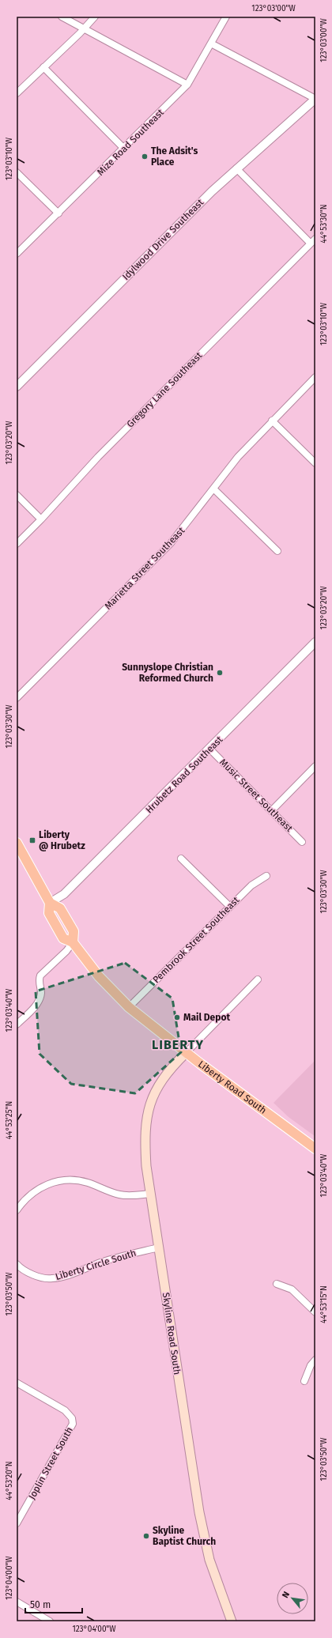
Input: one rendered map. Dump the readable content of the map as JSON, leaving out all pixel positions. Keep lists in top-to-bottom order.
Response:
{
  "streets": {
    "main road": ["Liberty Road South", "Skyline Road South"],
    "street": [
      "Mize Road Southeast",
      "Idylwood Drive Southeast",
      "Gregory Lane Southeast",
      "Marietta Street Southeast",
      "Hrubetz Road Southeast",
      "Music Street Southeast",
      "Pembrook Street Southeast",
      "Liberty Circle South",
      "Joplin Street South"
    ]
  },
  "crossings": [
    ["Hrubetz Road Southeast", "Music Street Southeast"],
    ["Pembrook Street Southeast", "Liberty Road South"],
    ["Liberty Road South", "Skyline Road South"],
    ["Liberty Circle South", "Skyline Road South"]
  ],
  "districts": ["LIBERTY"],
  "places": {
    "other": [
      "The Adsit's Place",
      "Sunnyslope Christian Reformed Church",
      "Mail Depot",
      "Skyline Baptist Church"
    ],
    "transit": ["Liberty @ Hrubetz"]
  },
  "scale_bar": "50 m",
  "north": "top left",
  "coordinates": [
    "123°03'00\"W",
    "123°03'10\"W",
    "44°53'30\"N",
    "123°03'20\"W",
    "123°03'30\"W",
    "123°03'40\"W",
    "44°53'25\"N",
    "123°03'50\"W",
    "44°53'15\"N",
    "44°53'20\"N",
    "123°04'00\"W"
  ]
}
